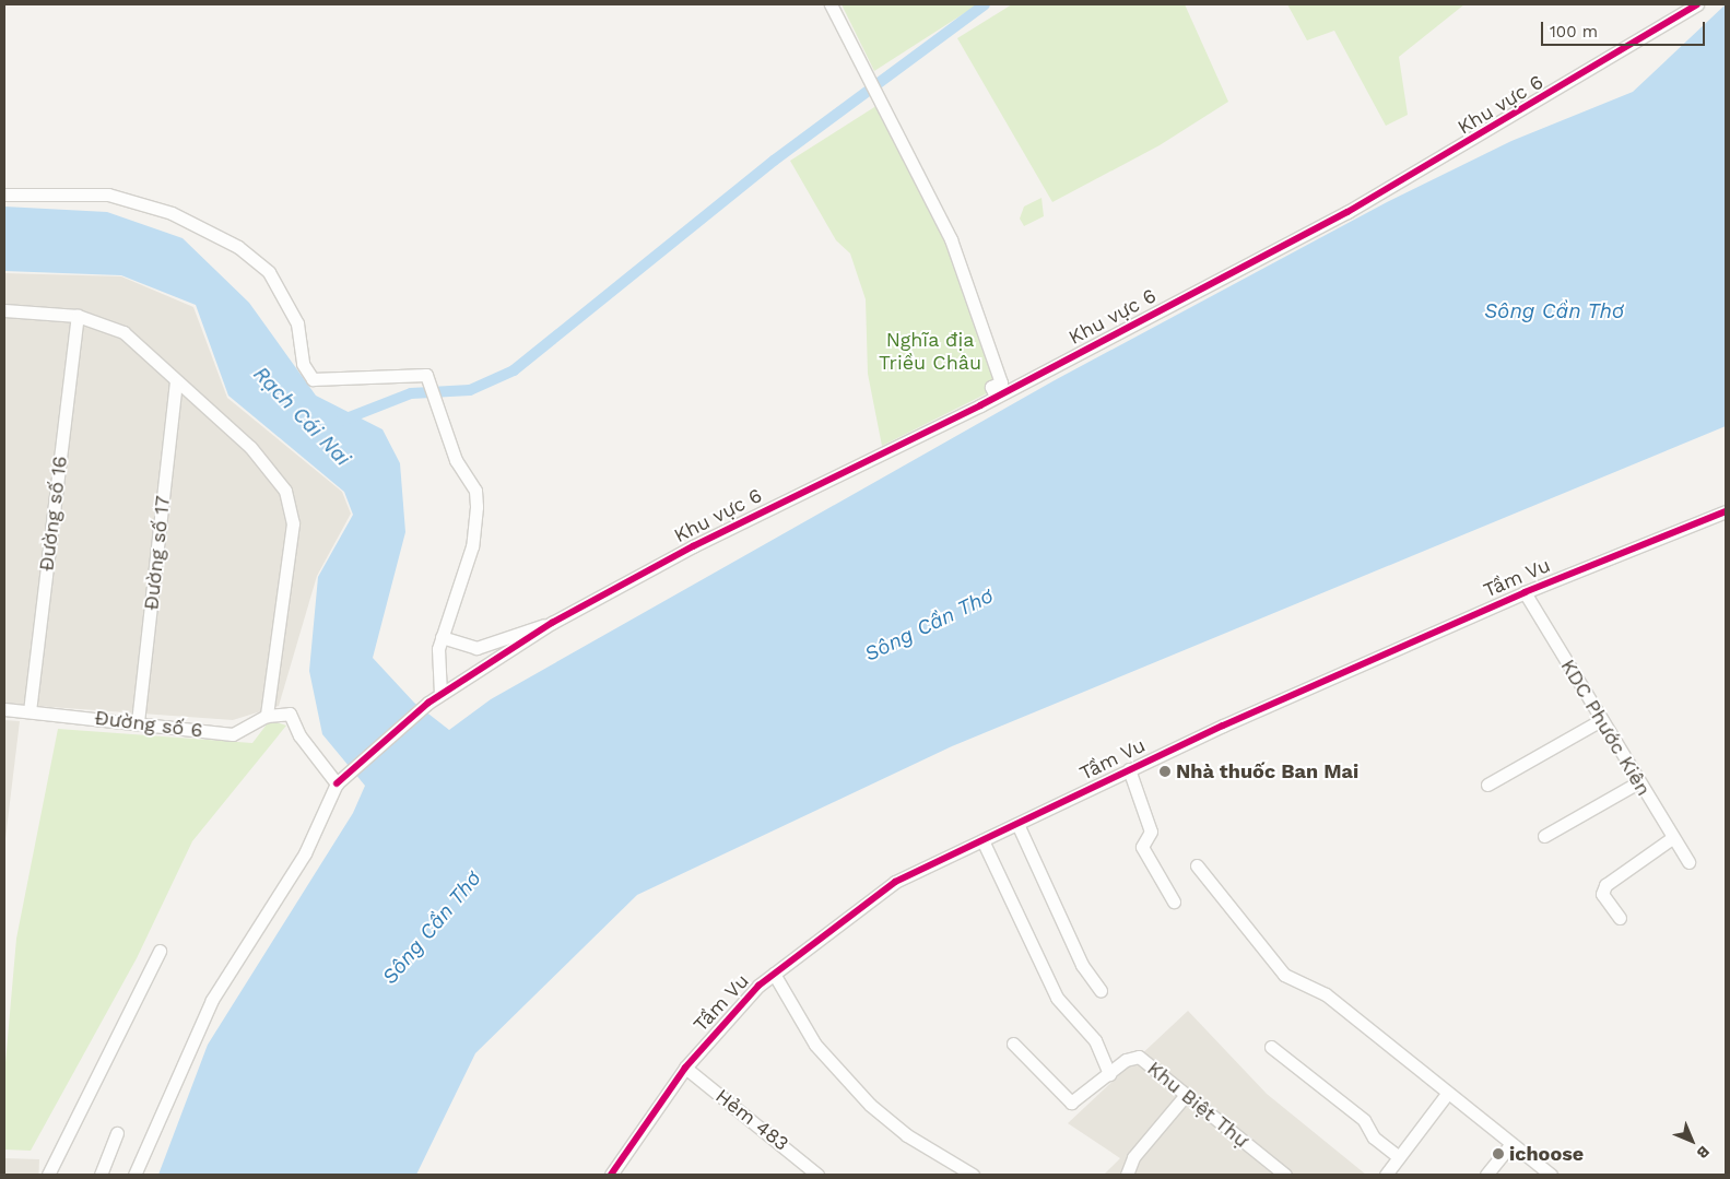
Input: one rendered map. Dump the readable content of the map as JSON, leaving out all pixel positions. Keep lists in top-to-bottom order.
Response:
{
  "streets": {
    "street": [
      "Khu vực 6",
      "Đường số 16",
      "Đường số 17",
      "Tầm Vu",
      "Đường số 6",
      "KDC Phước Kiên",
      "Khu Biệt Thự",
      "Hẻm 483"
    ]
  },
  "crossings": [
    ["Khu vực 6", "Đường số 6"],
    ["Đường số 16", "Đường số 6"],
    ["Đường số 17", "Đường số 6"],
    ["Tầm Vu", "KDC Phước Kiên"],
    ["Tầm Vu", "Hẻm 483"]
  ],
  "water": ["Sông Cần Thơ", "Rạch Cái Nai"],
  "parks": ["Nghĩa địa Triều Châu"],
  "places": ["Nhà thuốc Ban Mai", "ichoose"],
  "scale_bar": "100 m",
  "north": "bottom right"
}
